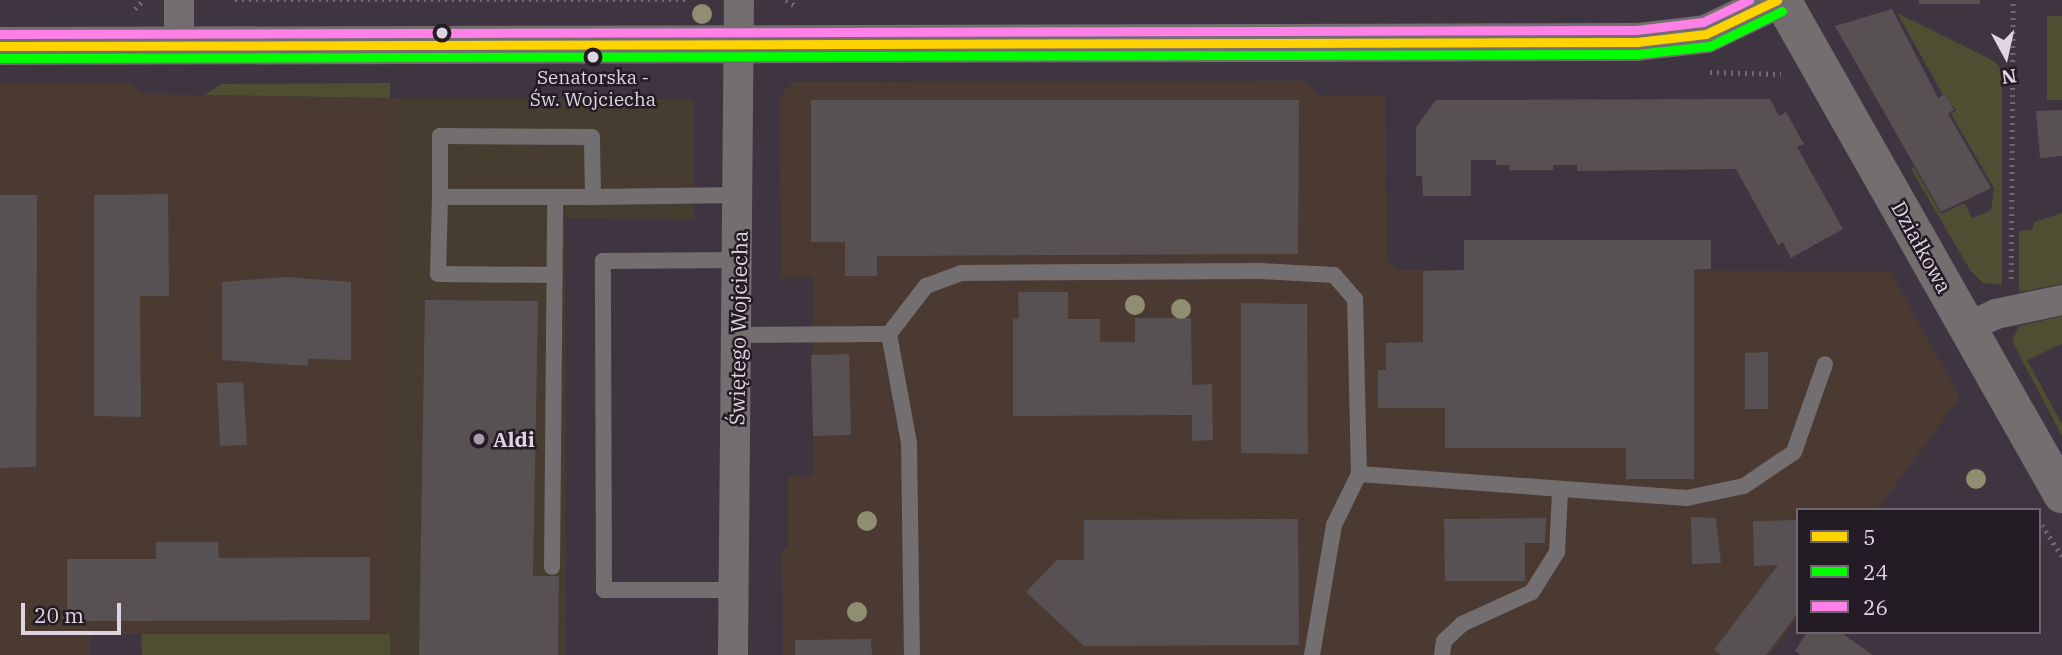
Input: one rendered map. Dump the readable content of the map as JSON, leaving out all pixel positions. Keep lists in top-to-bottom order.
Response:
{
  "streets": {
    "street": ["Działkowa", "Świętego Wojciecha"]
  },
  "places": ["Senatorska - Św. Wojciecha", "Aldi"],
  "lines": ["transit line 5", "transit line 26", "transit line 24"],
  "legend": ["5", "24", "26"],
  "scale_bar": "20 m",
  "north": "bottom"
}
